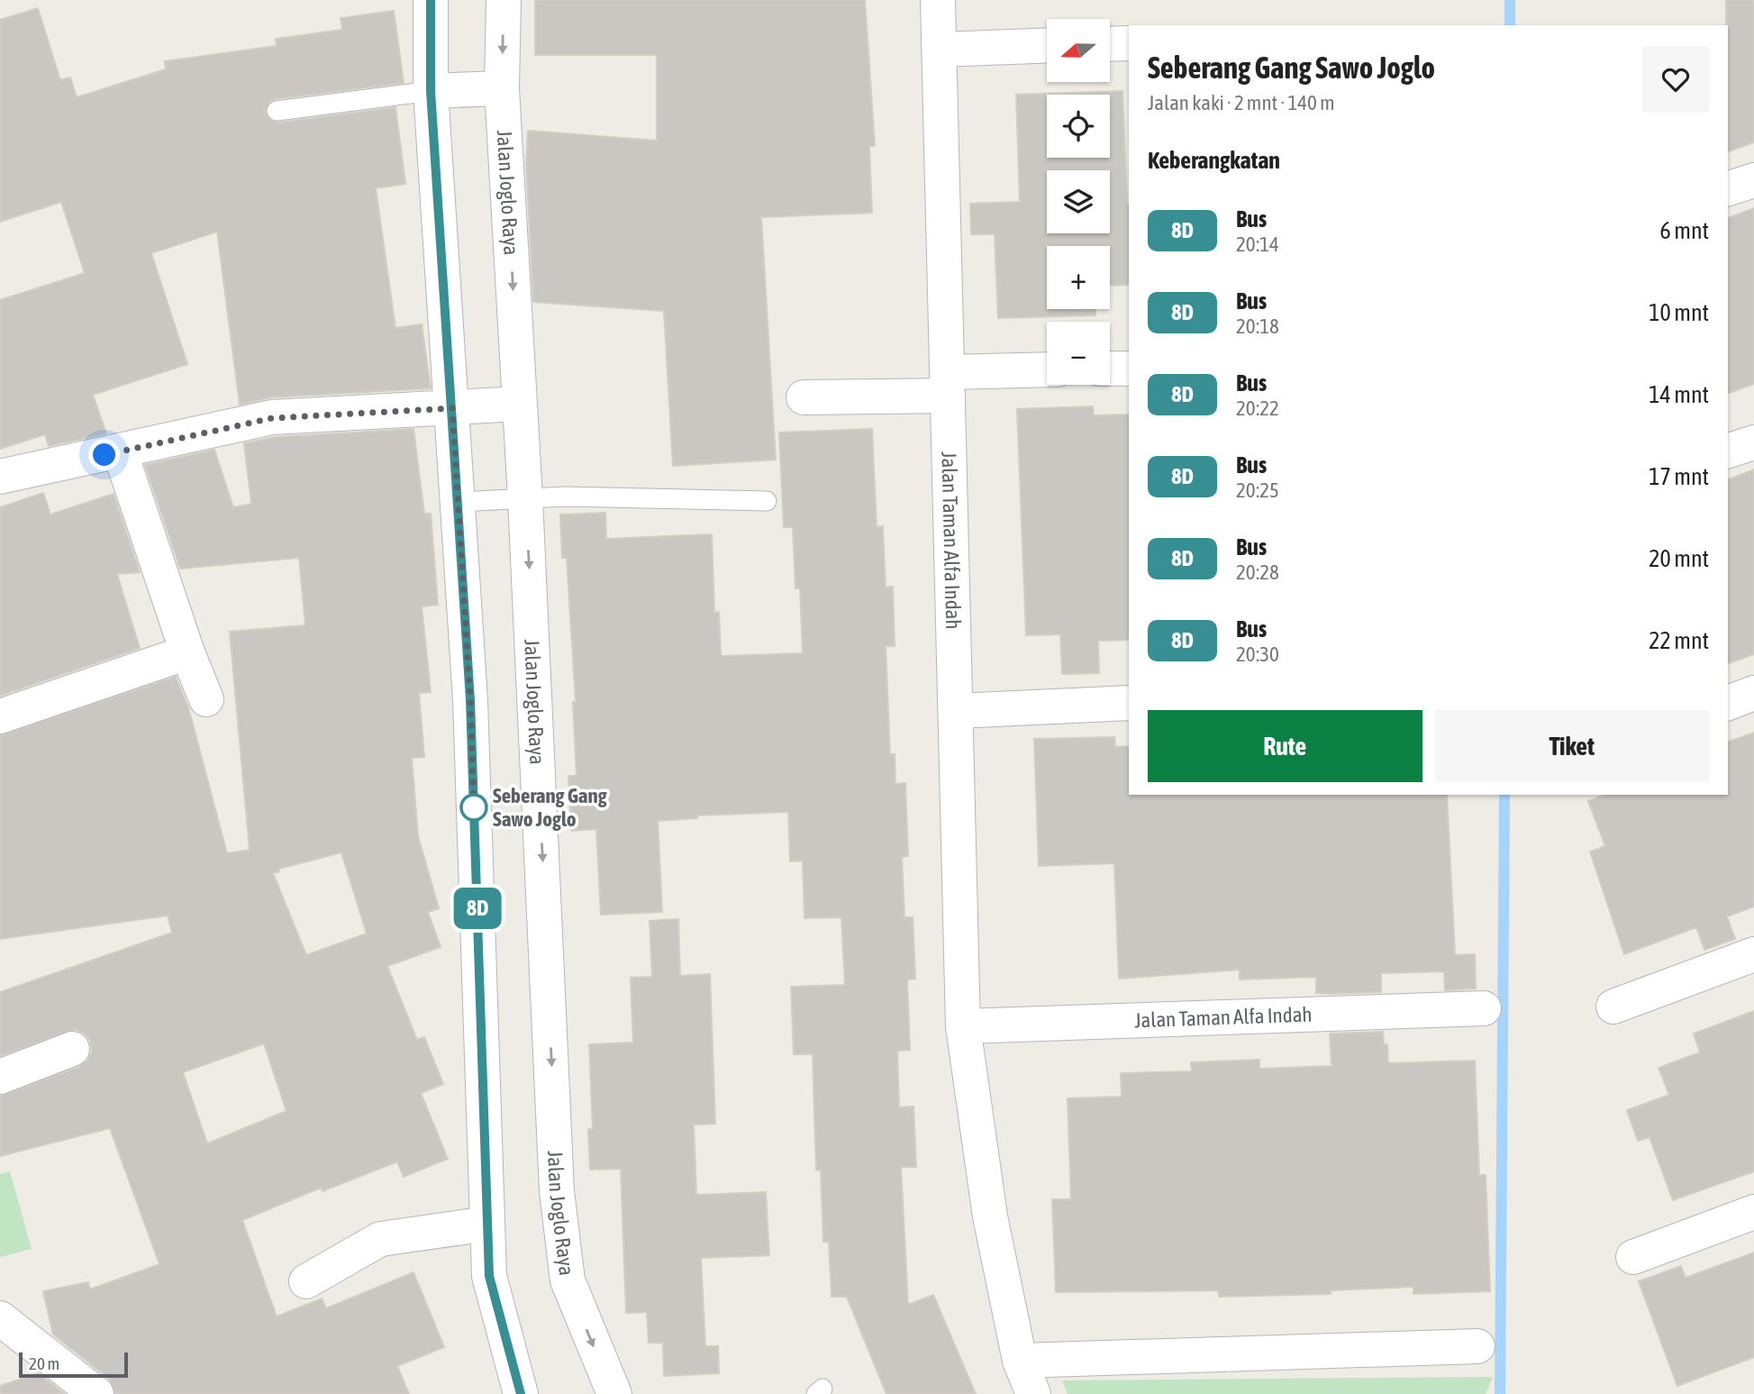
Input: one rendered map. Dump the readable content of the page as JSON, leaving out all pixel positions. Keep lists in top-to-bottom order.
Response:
{
  "streets": {
    "street": ["Jalan Joglo Raya", "Jalan Taman Alfa Indah"]
  },
  "places": ["Seberang Gang Sawo Joglo"],
  "lines": ["bus line 8D"],
  "scale_bar": "20 m",
  "north": "left",
  "page": {
    "on_map": "8D",
    "map_buttons": ["+", "−"],
    "heading": [
      ["Seberang Gang Sawo Joglo", "Jalan kaki · 2 mnt · 140 m"],
      "Keberangkatan"
    ],
    "list": [
      {
        "mark": "8D",
        "name": "Bus",
        "note": "20:14",
        "value": "6 mnt"
      },
      {
        "mark": "8D",
        "name": "Bus",
        "note": "20:18",
        "value": "10 mnt"
      },
      {
        "mark": "8D",
        "name": "Bus",
        "note": "20:22",
        "value": "14 mnt"
      },
      {
        "mark": "8D",
        "name": "Bus",
        "note": "20:25",
        "value": "17 mnt"
      },
      {
        "mark": "8D",
        "name": "Bus",
        "note": "20:28",
        "value": "20 mnt"
      },
      {
        "mark": "8D",
        "name": "Bus",
        "note": "20:30",
        "value": "22 mnt"
      }
    ],
    "buttons": ["Rute", "Tiket"],
    "scale": "20 m"
  }
}
